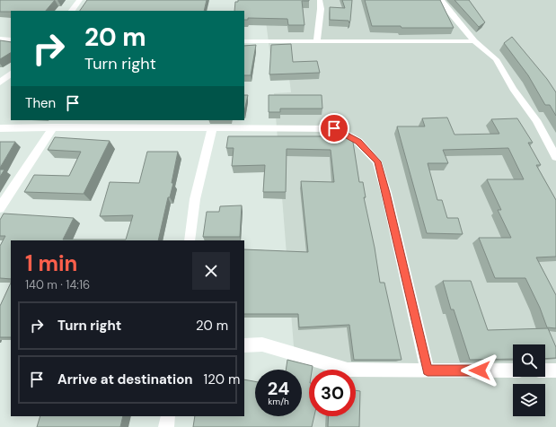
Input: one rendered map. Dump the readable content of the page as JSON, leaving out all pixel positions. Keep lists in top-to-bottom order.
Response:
{
  "page": {
    "turn": ["20 m", "Turn right"],
    "then": "Then",
    "heading": ["1 min", "140 m · 14:16"],
    "list": [
      {
        "name": "Turn right",
        "value": "20 m"
      },
      {
        "name": "Arrive at destination",
        "value": "120 m"
      }
    ],
    "speed": "24 km/h",
    "limit": "30"
  }
}
